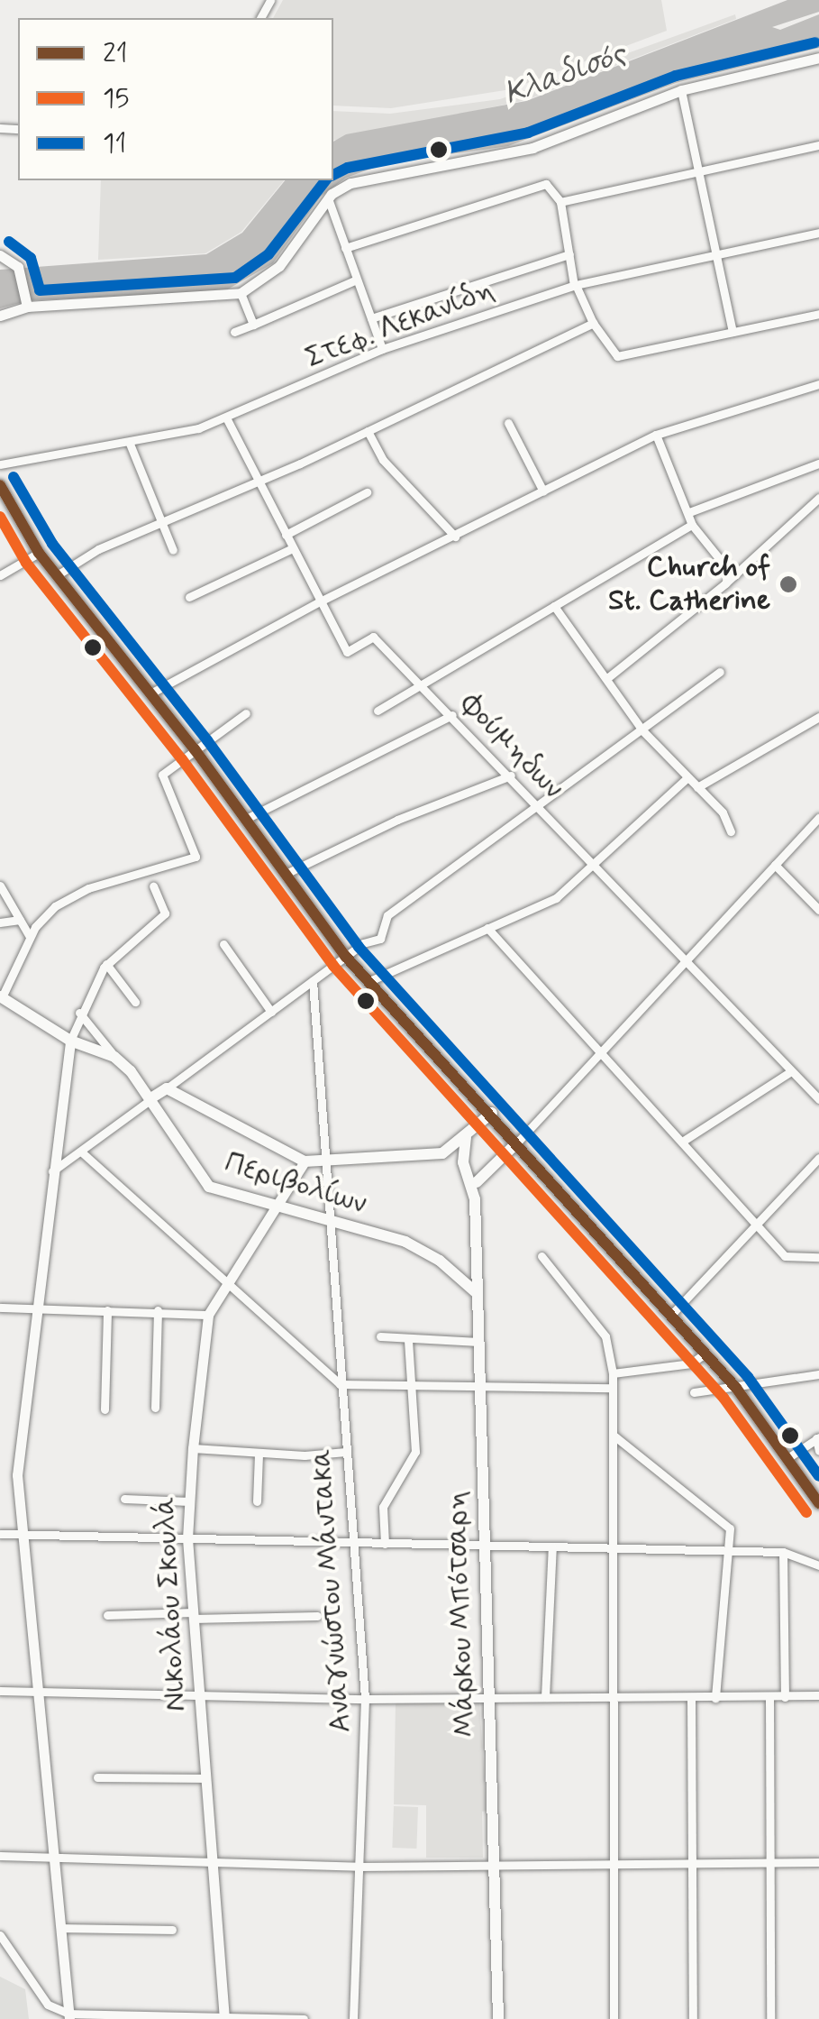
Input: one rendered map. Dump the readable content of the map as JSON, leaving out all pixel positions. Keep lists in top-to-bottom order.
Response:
{
  "streets": {
    "main road": ["Περιβολίων", "Μάρκου Μπότσαρη"],
    "street": [
      "Στεφ. Λεκανίδη",
      "Φούμηδων",
      "Αναγνώστου Μάντακα",
      "Νικολάου Σκουλά"
    ]
  },
  "crossings": [
    ["Στεφ. Λεκανίδη", "Φούμηδων"],
    ["Περιβολίων", "Αναγνώστου Μάντακα"],
    ["Περιβολίων", "Νικολάου Σκουλά"],
    ["Περιβολίων", "Μάρκου Μπότσαρη"]
  ],
  "water": ["Κλαδισός"],
  "places": ["Church of St. Catherine"],
  "lines": ["transit line 11", "transit line 21", "transit line 15"],
  "legend": ["21", "15", "11"]
}
